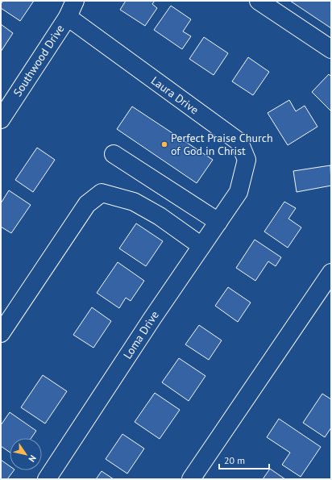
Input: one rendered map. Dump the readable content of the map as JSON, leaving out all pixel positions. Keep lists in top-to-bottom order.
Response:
{
  "streets": {
    "street": ["Southwood Drive", "Laura Drive", "Loma Drive"]
  },
  "crossings": [
    ["Southwood Drive", "Laura Drive"],
    ["Laura Drive", "Loma Drive"]
  ],
  "places": ["Perfect Praise Church of God in Christ"],
  "scale_bar": "20 m",
  "north": "bottom right"
}
